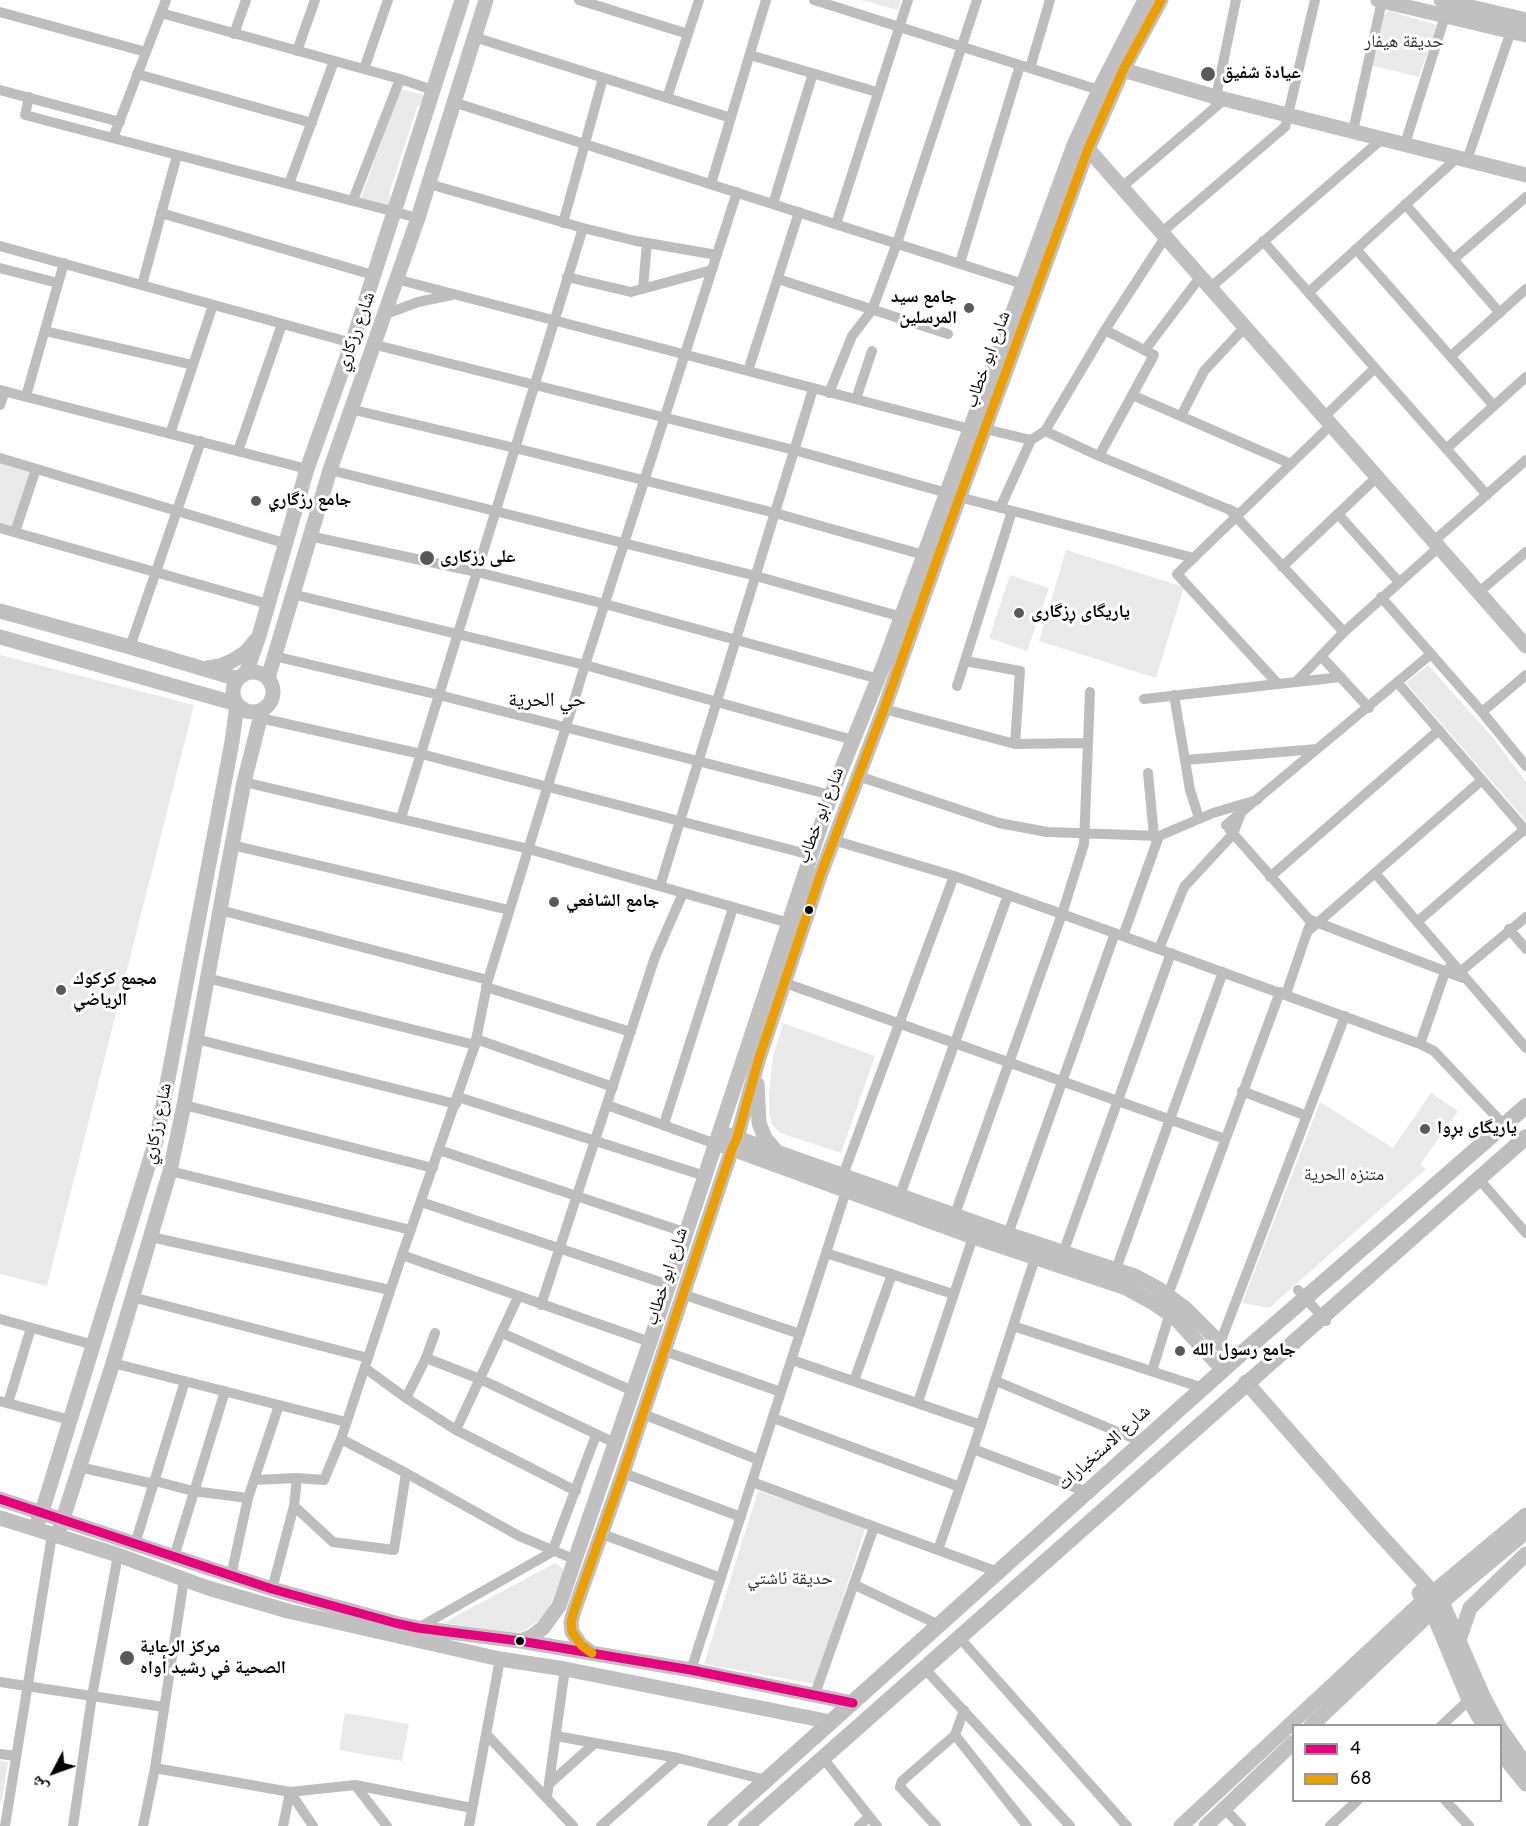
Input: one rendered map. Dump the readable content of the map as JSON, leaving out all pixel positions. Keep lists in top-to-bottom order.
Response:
{
  "streets": {
    "main road": ["شارع رزكاري", "شارع ابو خطاب", "شارع الاستخبارات"]
  },
  "districts": ["حي الحرية"],
  "parks": ["حديقة هيفار", "متنزه الحرية", "حديقة ئاشتي"],
  "places": [
    "عيادة شفيق",
    "جامع سيد المرسلين",
    "جامع رزگاري",
    "على رزكارى",
    "یاریگای ڕزگاری",
    "جامع الشافعي",
    "مجمع كركوك الرياضي",
    "یاریگای بڕوا",
    "جامع رسول الله",
    "مركز الرعاية الصحية في رشيد أواه"
  ],
  "lines": ["transit line 68", "transit line 4"],
  "legend": ["4", "68"],
  "north": "bottom left"
}
